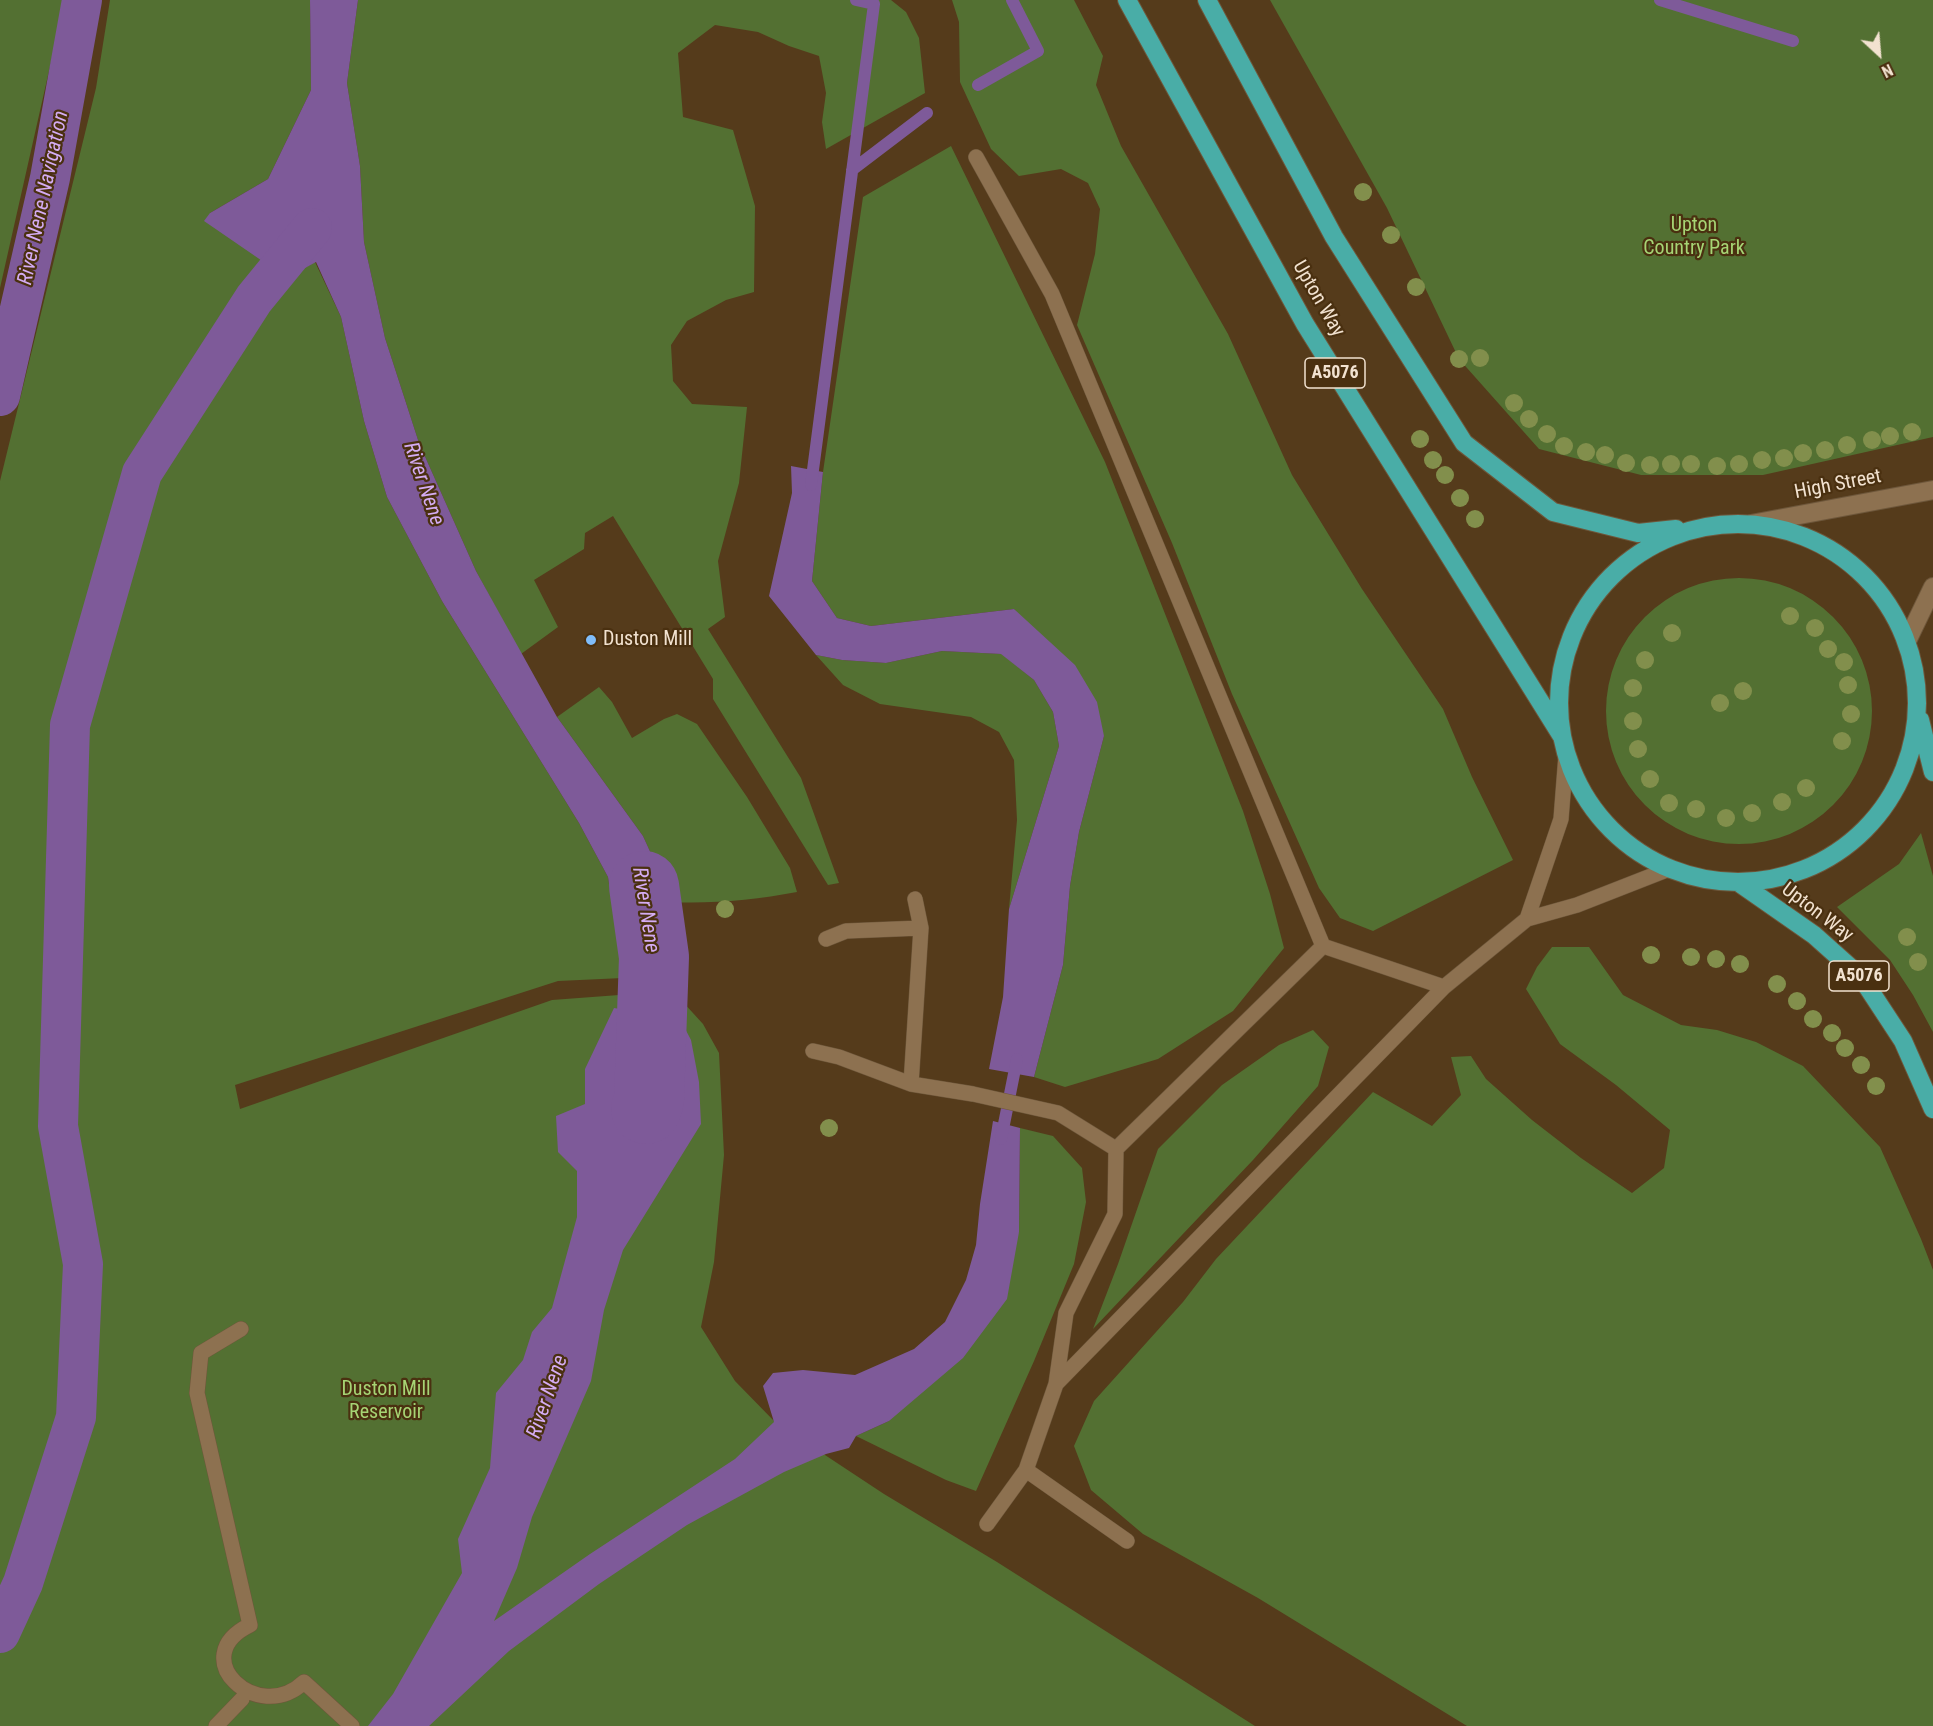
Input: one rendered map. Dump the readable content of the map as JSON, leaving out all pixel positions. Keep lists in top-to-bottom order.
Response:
{
  "streets": {
    "highway": ["Upton Way", "A5076"],
    "street": ["High Street"]
  },
  "water": ["River Nene Navigation", "River Nene"],
  "parks": ["Upton Country Park", "Duston Mill Reservoir"],
  "places": ["Duston Mill"],
  "north": "bottom right"
}
